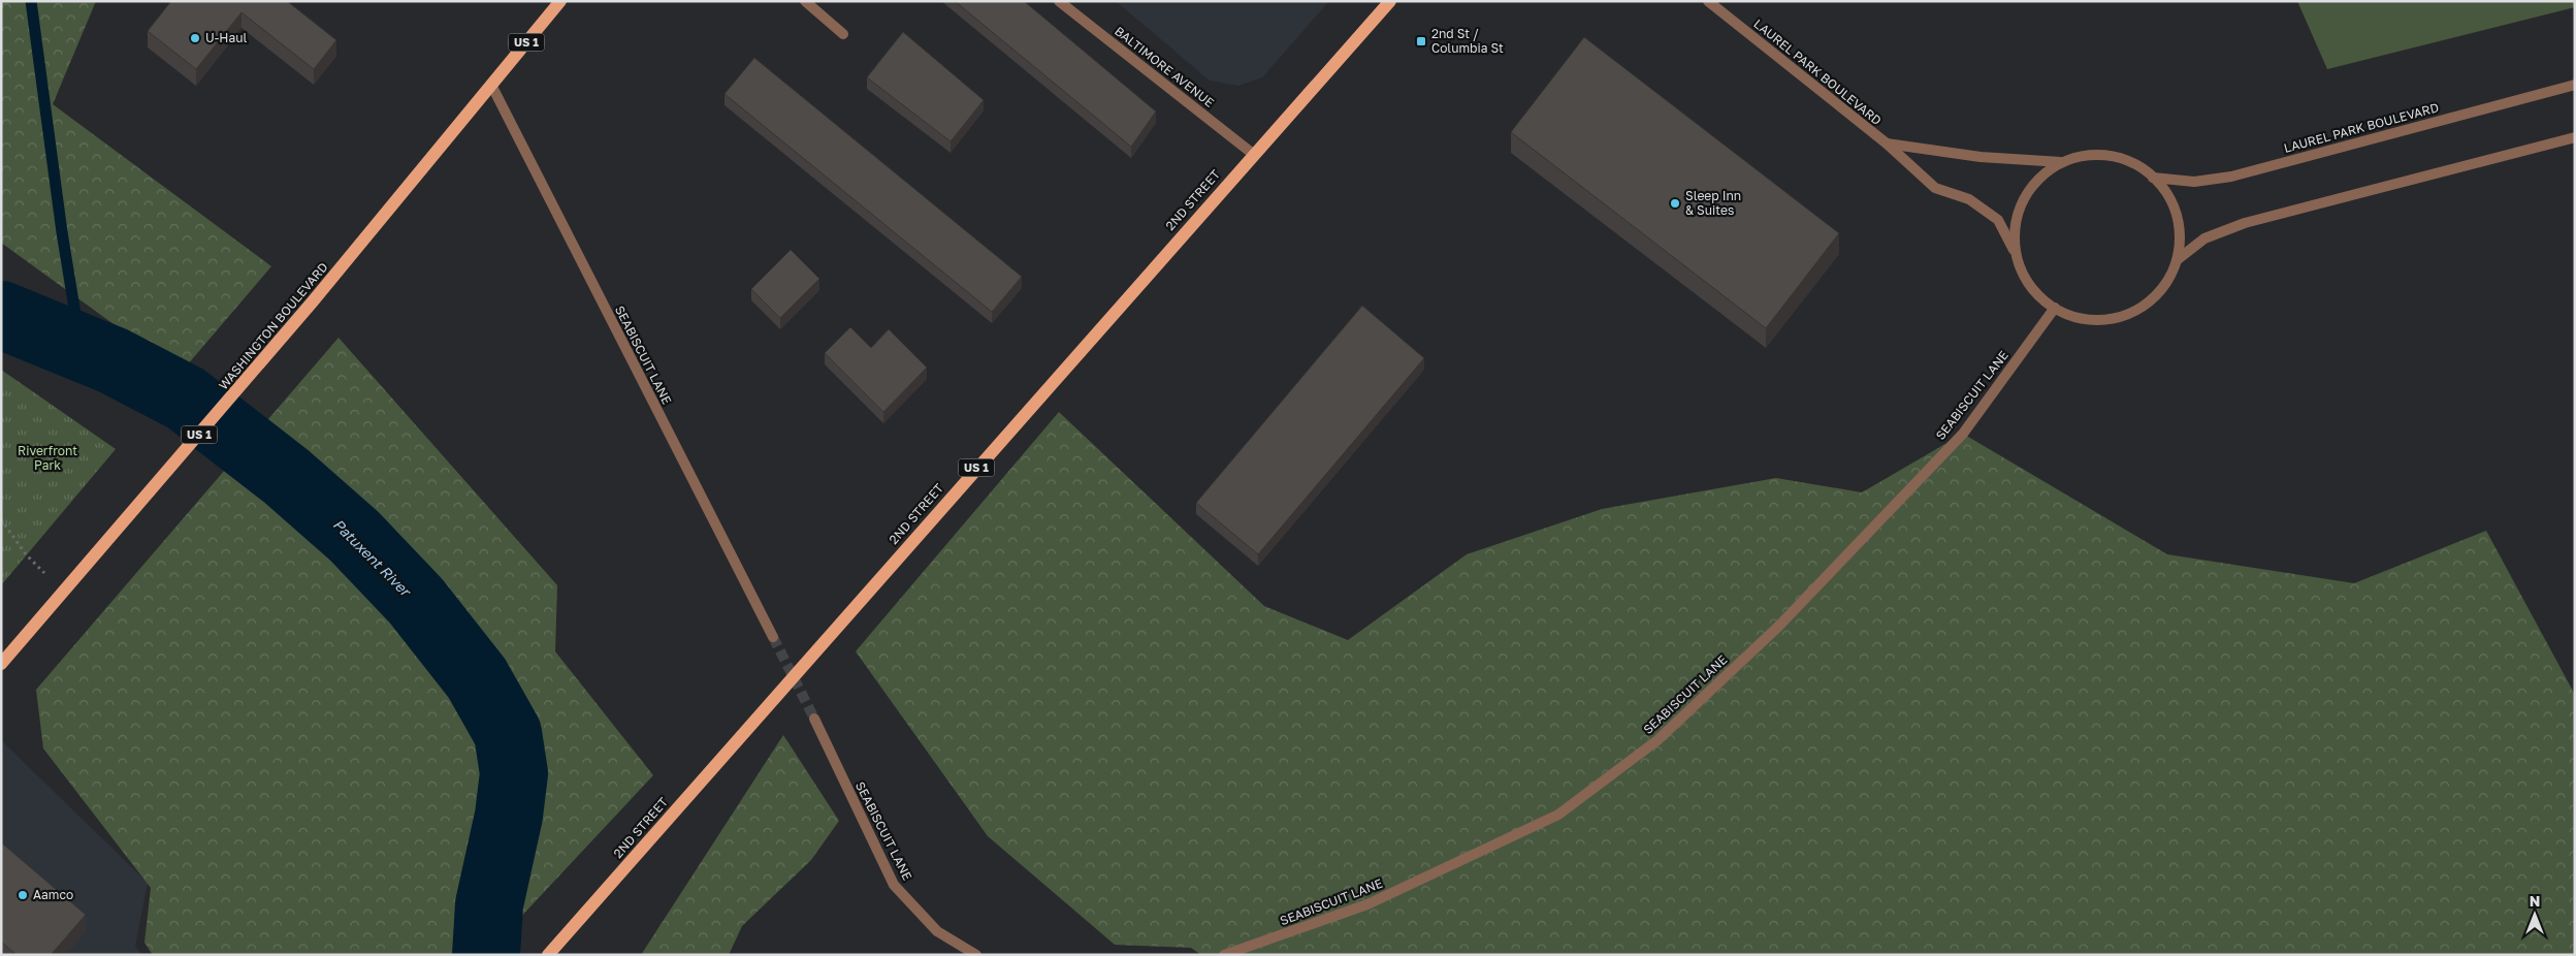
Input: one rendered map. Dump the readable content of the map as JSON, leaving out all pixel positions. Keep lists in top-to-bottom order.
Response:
{
  "streets": {
    "main road": ["US 1", "2ND STREET", "WASHINGTON BOULEVARD"],
    "street": ["BALTIMORE AVENUE", "LAUREL PARK BOULEVARD", "SEABISCUIT LANE"]
  },
  "crossings": [
    ["BALTIMORE AVENUE", "2ND STREET"],
    ["LAUREL PARK BOULEVARD", "SEABISCUIT LANE"],
    ["WASHINGTON BOULEVARD", "SEABISCUIT LANE"]
  ],
  "water": ["Patuxent River"],
  "parks": ["Riverfront Park"],
  "places": {
    "other": ["U-Haul", "Sleep Inn & Suites", "Aamco"],
    "transit": ["2nd St / Columbia St"]
  },
  "north": "top"
}
